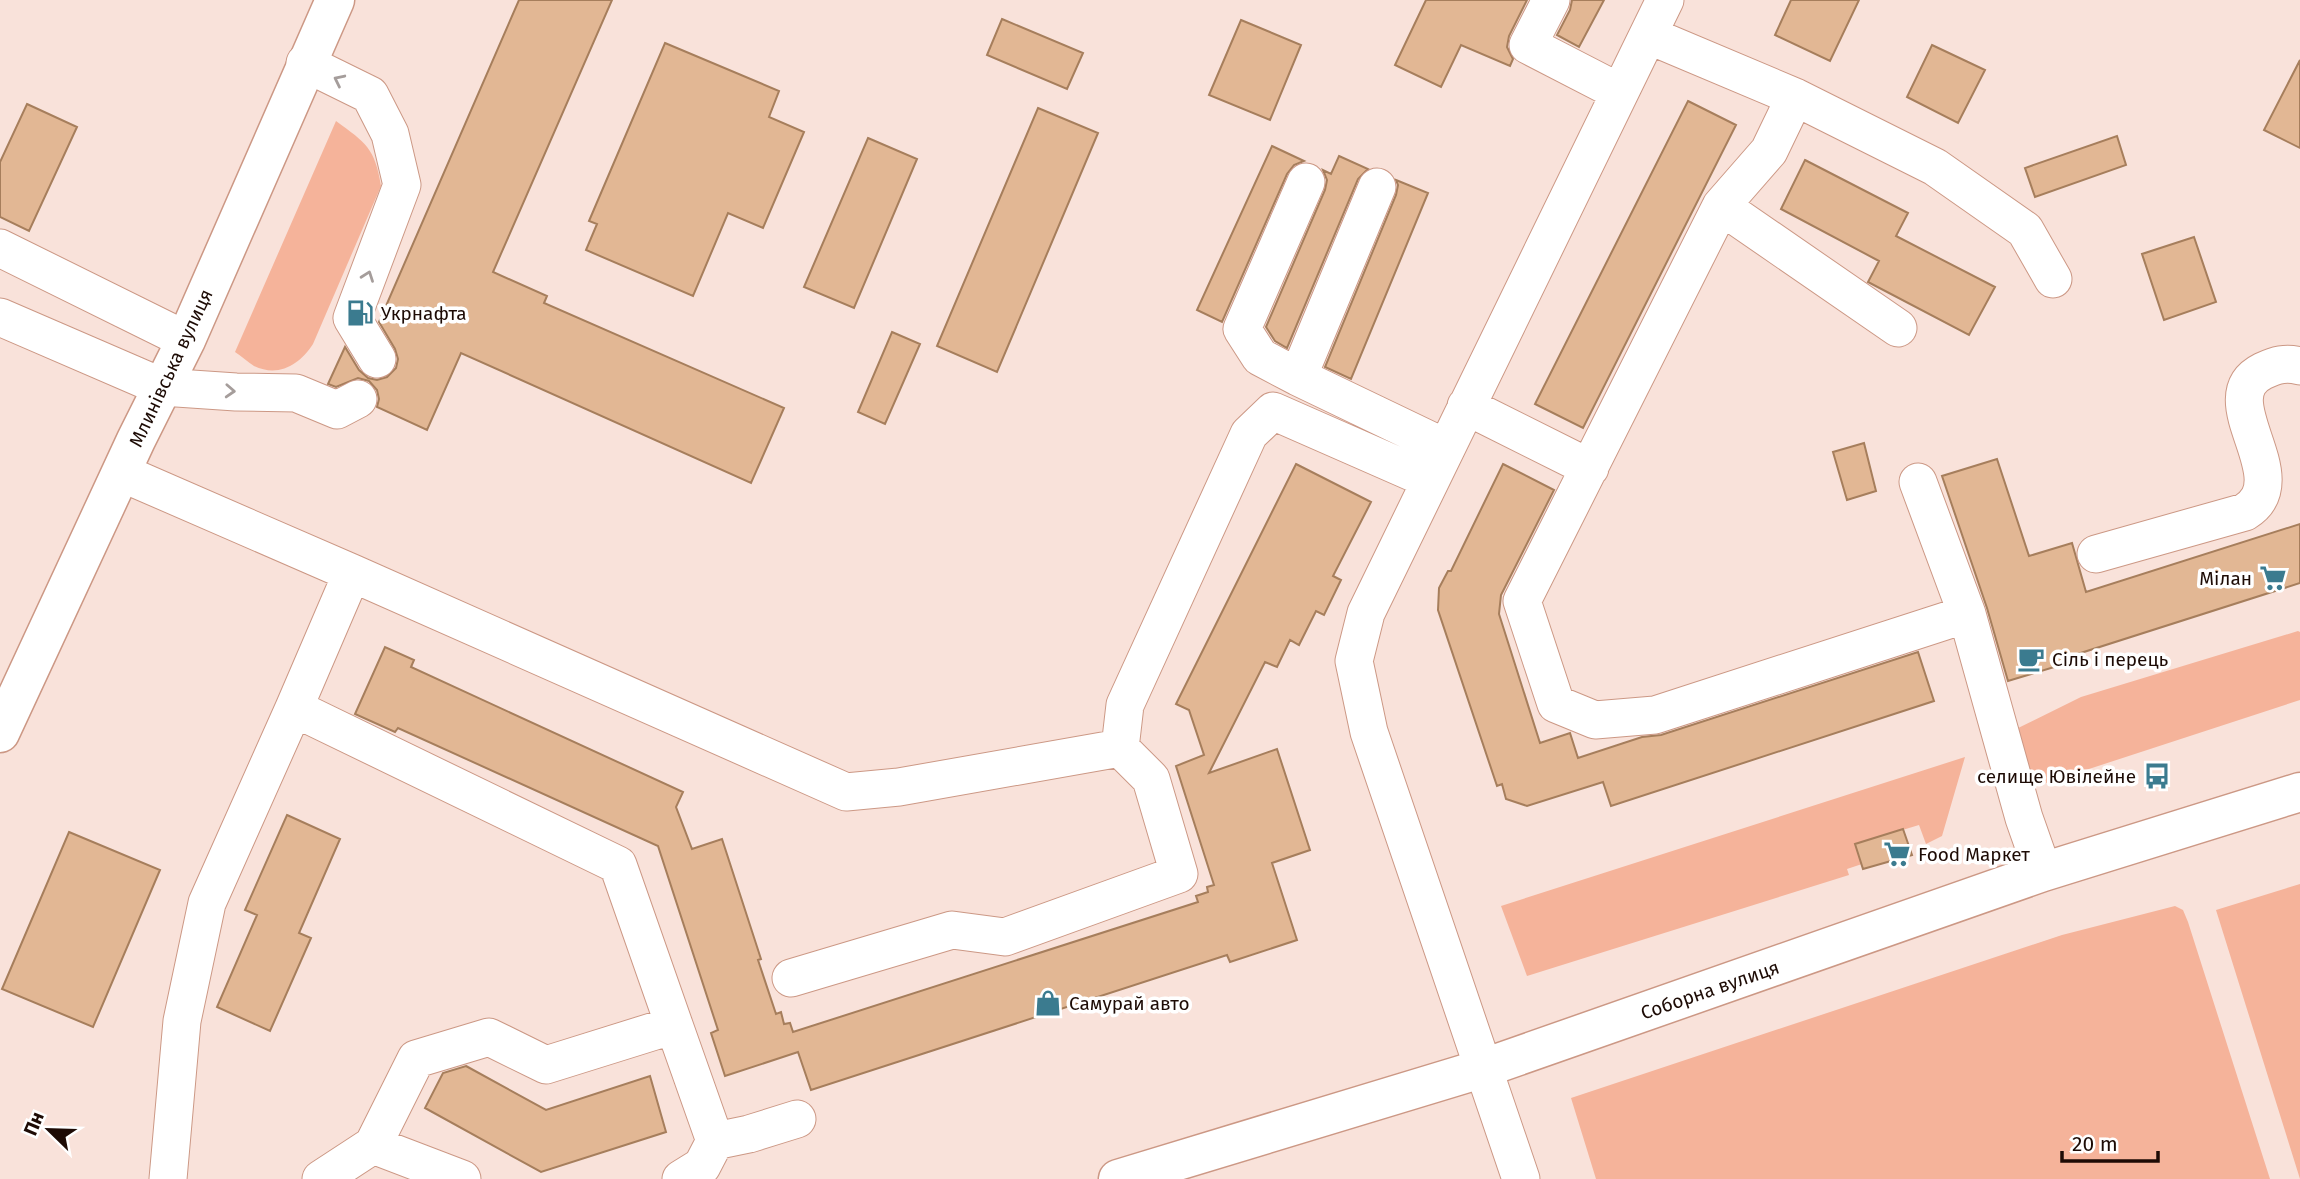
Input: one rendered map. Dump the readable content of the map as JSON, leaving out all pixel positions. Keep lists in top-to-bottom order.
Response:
{
  "streets": {
    "main road": ["Млинівська вулиця", "Соборна вулиця"]
  },
  "places": {
    "fuel station": ["Укрнафта"],
    "supermarket": ["Мілан", "Food Маркет"],
    "cafe": ["Сіль і перець"],
    "bus stop": ["селище Ювілейне"],
    "shop": ["Самурай авто"]
  },
  "scale_bar": "20 m",
  "north": "top left"
}
